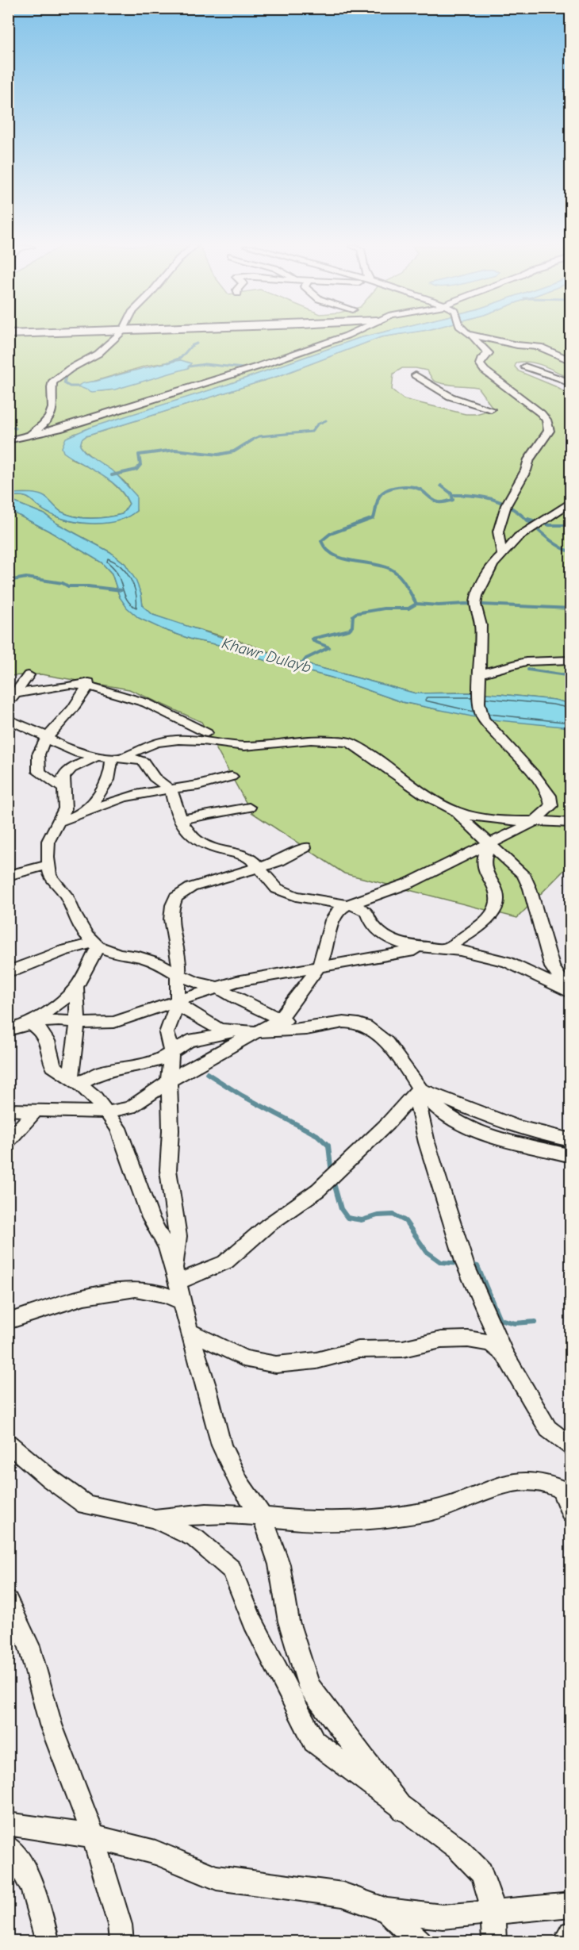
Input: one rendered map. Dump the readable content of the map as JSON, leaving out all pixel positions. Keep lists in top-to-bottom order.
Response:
{
  "water": ["Khawr Dulayb"]
}
